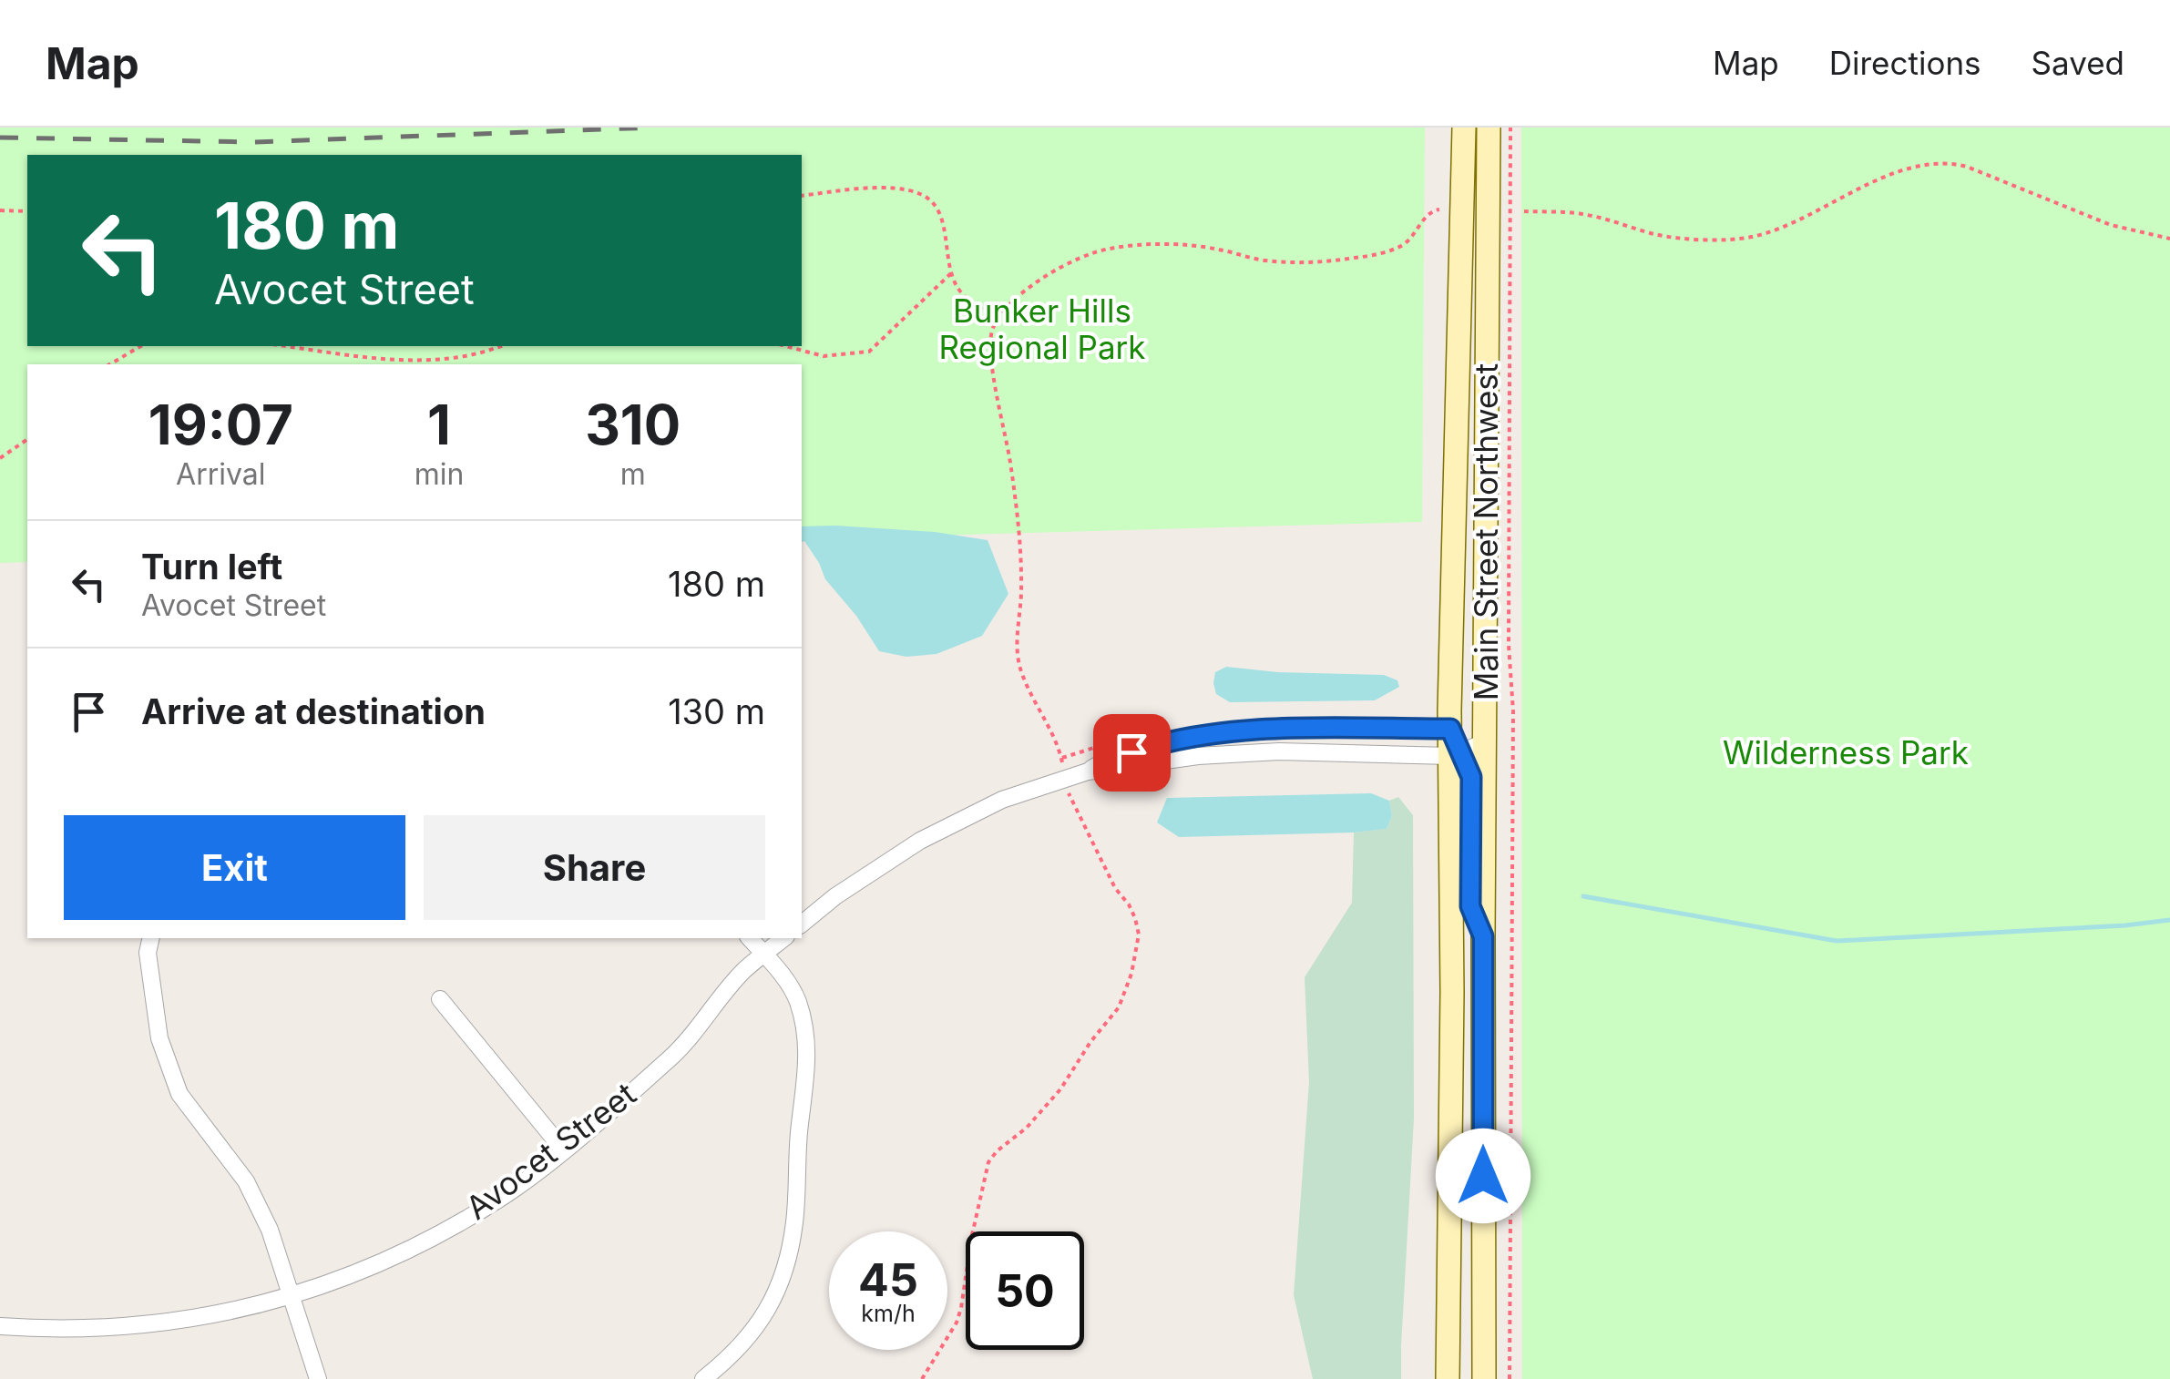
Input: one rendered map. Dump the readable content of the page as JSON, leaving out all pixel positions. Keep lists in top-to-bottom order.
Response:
{
  "streets": {
    "main road": ["Main Street Northwest"],
    "street": ["Avocet Street"]
  },
  "parks": ["Bunker Hills Regional Park", "Wilderness Park"],
  "page": {
    "header": "Map",
    "nav": ["Map", "Directions", "Saved"],
    "turn": ["180 m", "Avocet Street"],
    "eta": [
      "19:07",
      "Arrival",
      "1",
      "min",
      "310",
      "m"
    ],
    "list": [
      {
        "name": "Turn left",
        "note": "Avocet Street",
        "value": "180 m"
      },
      {
        "name": "Arrive at destination",
        "value": "130 m"
      }
    ],
    "buttons": ["Exit", "Share"],
    "speed": "45 km/h",
    "limit": "50"
  }
}
